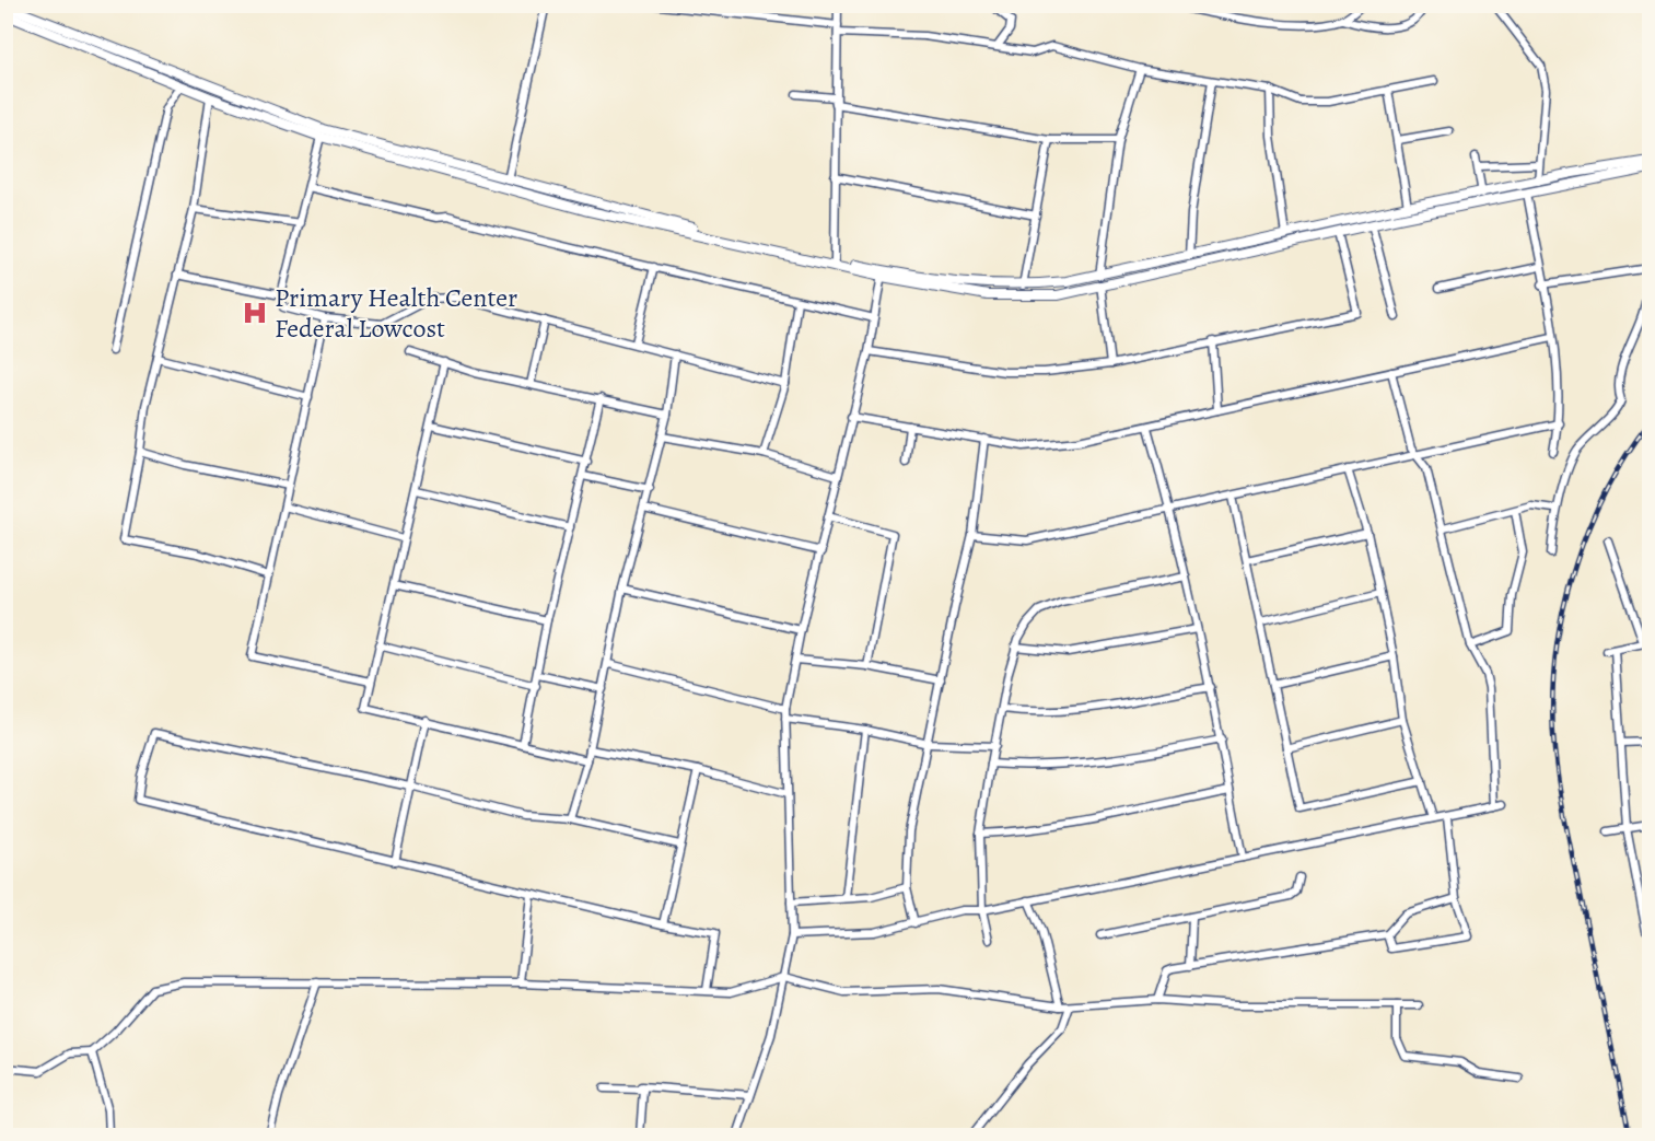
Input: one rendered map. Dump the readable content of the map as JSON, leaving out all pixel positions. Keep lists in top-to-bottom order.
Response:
{
  "places": {
    "hospital": ["Primary Health Center Federal Lowcost"]
  }
}
